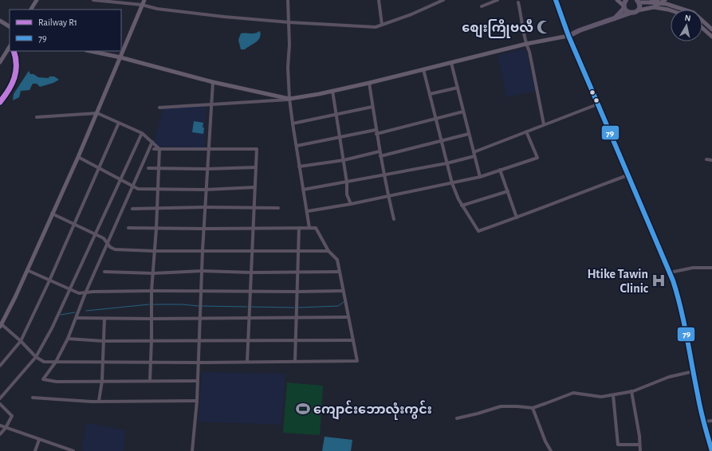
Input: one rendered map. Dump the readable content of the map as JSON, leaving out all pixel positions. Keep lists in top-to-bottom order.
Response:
{
  "places": {
    "mosque": ["စျေးကြိုဗလီ"],
    "hospital": ["Htike Tawin Clinic"],
    "sports": ["ကျောင်းဘောလုံးကွင်း"]
  },
  "lines": ["transit line 79", "rail line R1"],
  "legend": ["Railway R1", "79"],
  "north": "top"
}
